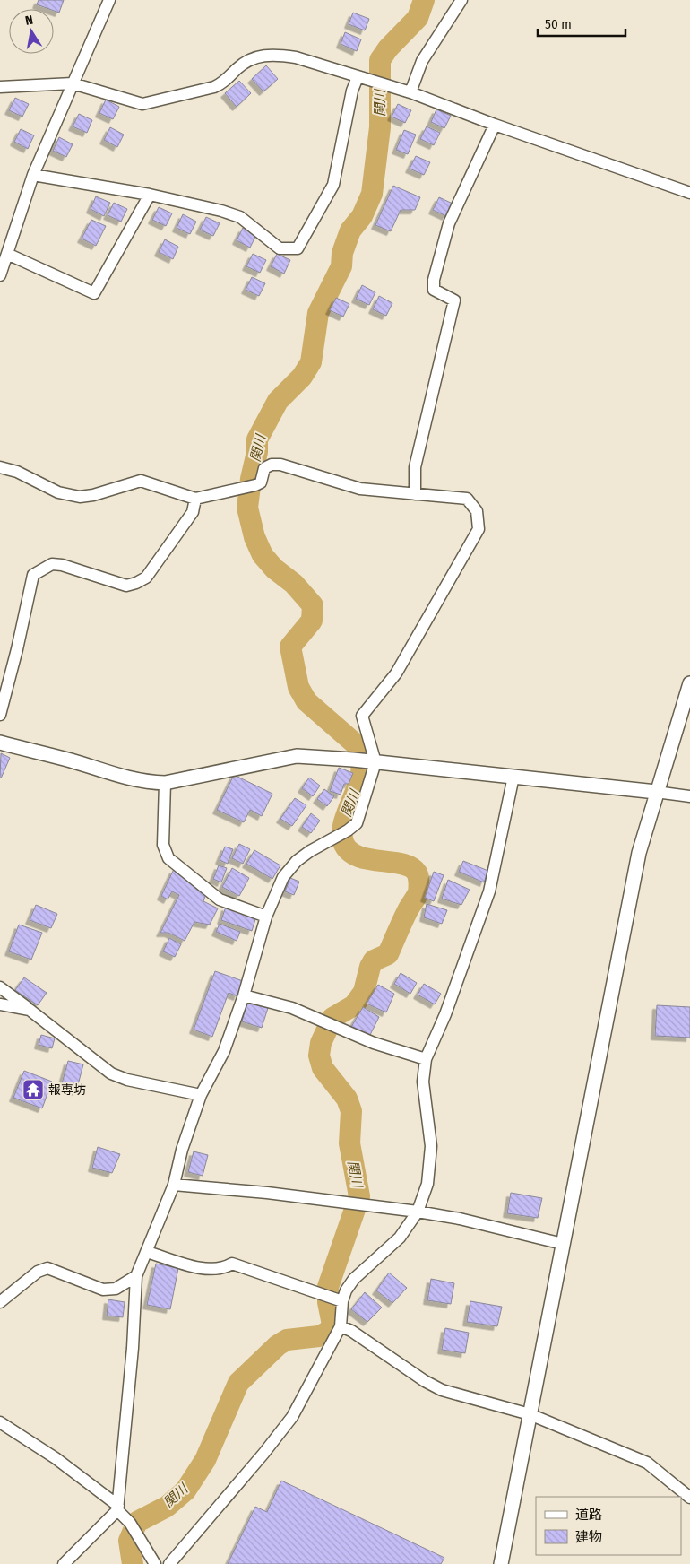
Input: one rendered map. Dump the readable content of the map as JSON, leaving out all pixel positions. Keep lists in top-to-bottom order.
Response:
{
  "water": ["関川"],
  "places": {
    "temple": ["報専坊"]
  },
  "legend": ["道路", "建物"],
  "scale_bar": "50 m",
  "north": "top"
}
